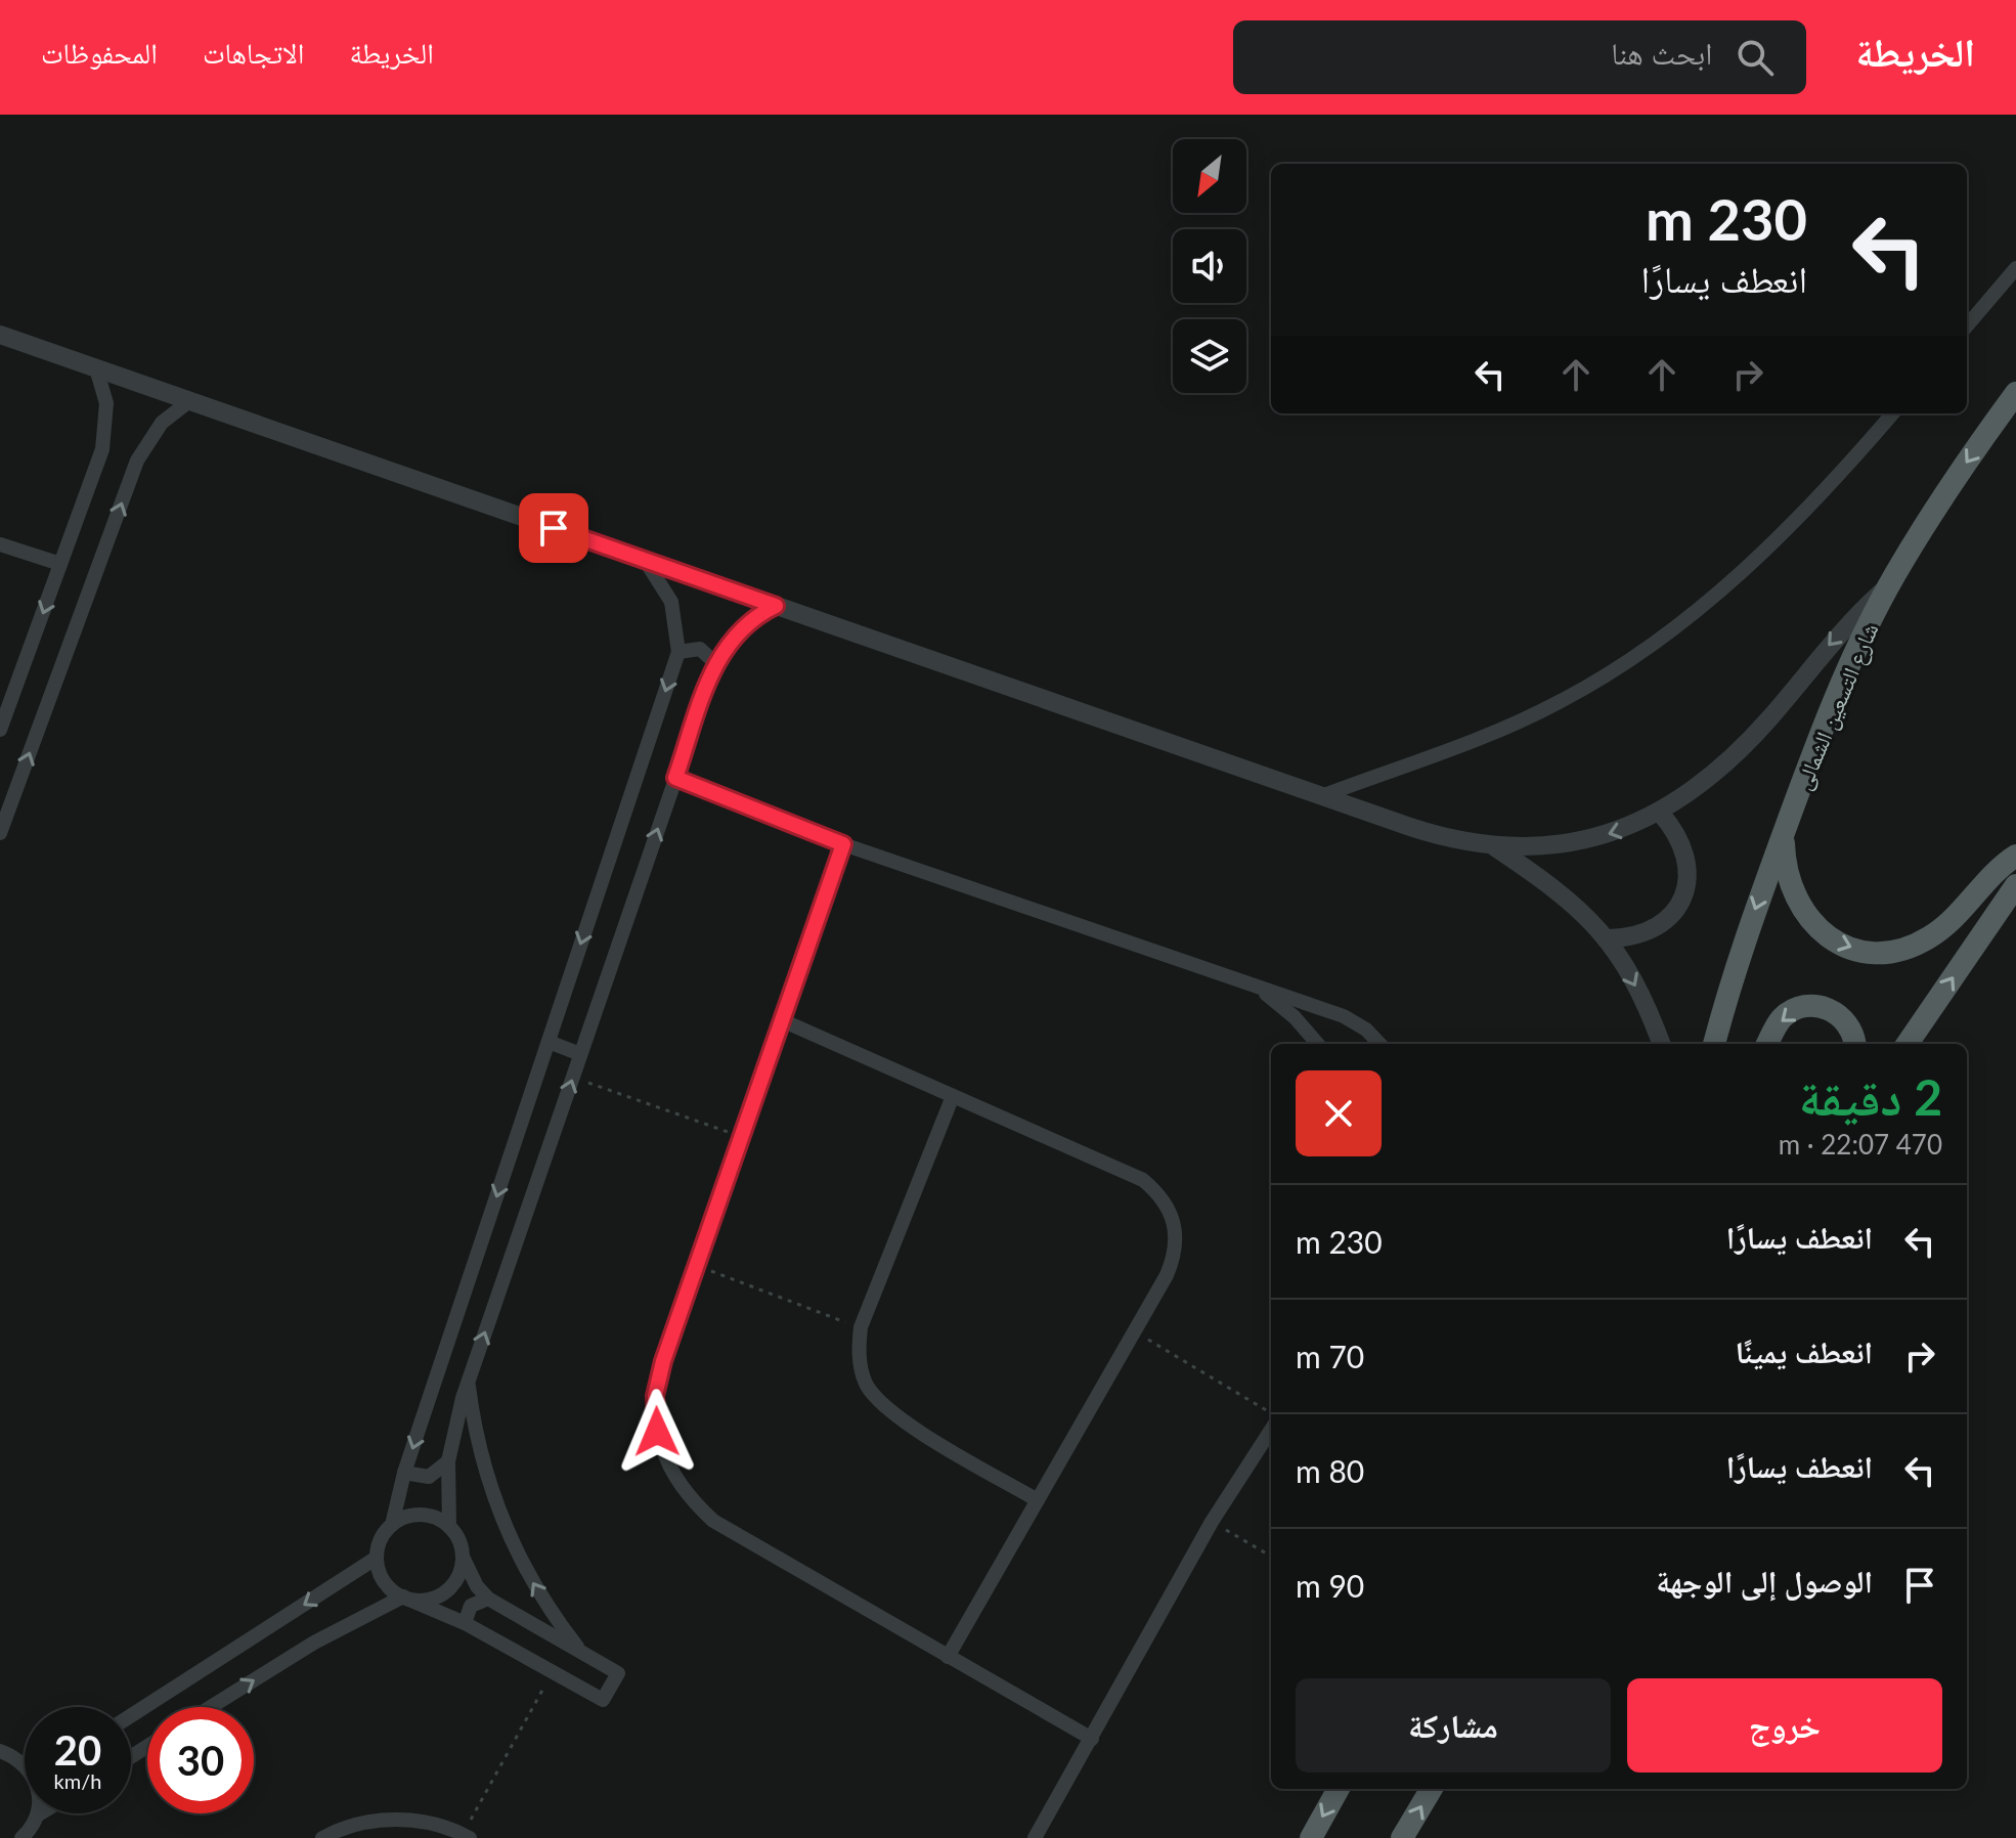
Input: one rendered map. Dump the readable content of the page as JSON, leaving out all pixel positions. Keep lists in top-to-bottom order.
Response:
{
  "streets": {
    "main road": ["شارع التسعين الشمالى"]
  },
  "one_way": ["شارع التسعين الشمالى"],
  "north": "bottom left",
  "page": {
    "header": "الخريطة",
    "search": "ابحث هنا",
    "nav": ["الخريطة", "الاتجاهات", "المحفوظات"],
    "turn": ["230 m", "انعطف يسارًا"],
    "heading": ["2 دقيقة", "470 m · 22:07"],
    "list": [
      {
        "name": "انعطف يسارًا",
        "value": "230 m"
      },
      {
        "name": "انعطف يمينًا",
        "value": "70 m"
      },
      {
        "name": "انعطف يسارًا",
        "value": "80 m"
      },
      {
        "name": "الوصول إلى الوجهة",
        "value": "90 m"
      }
    ],
    "buttons": ["خروج", "مشاركة"],
    "speed": "20 km/h",
    "limit": "30"
  }
}
